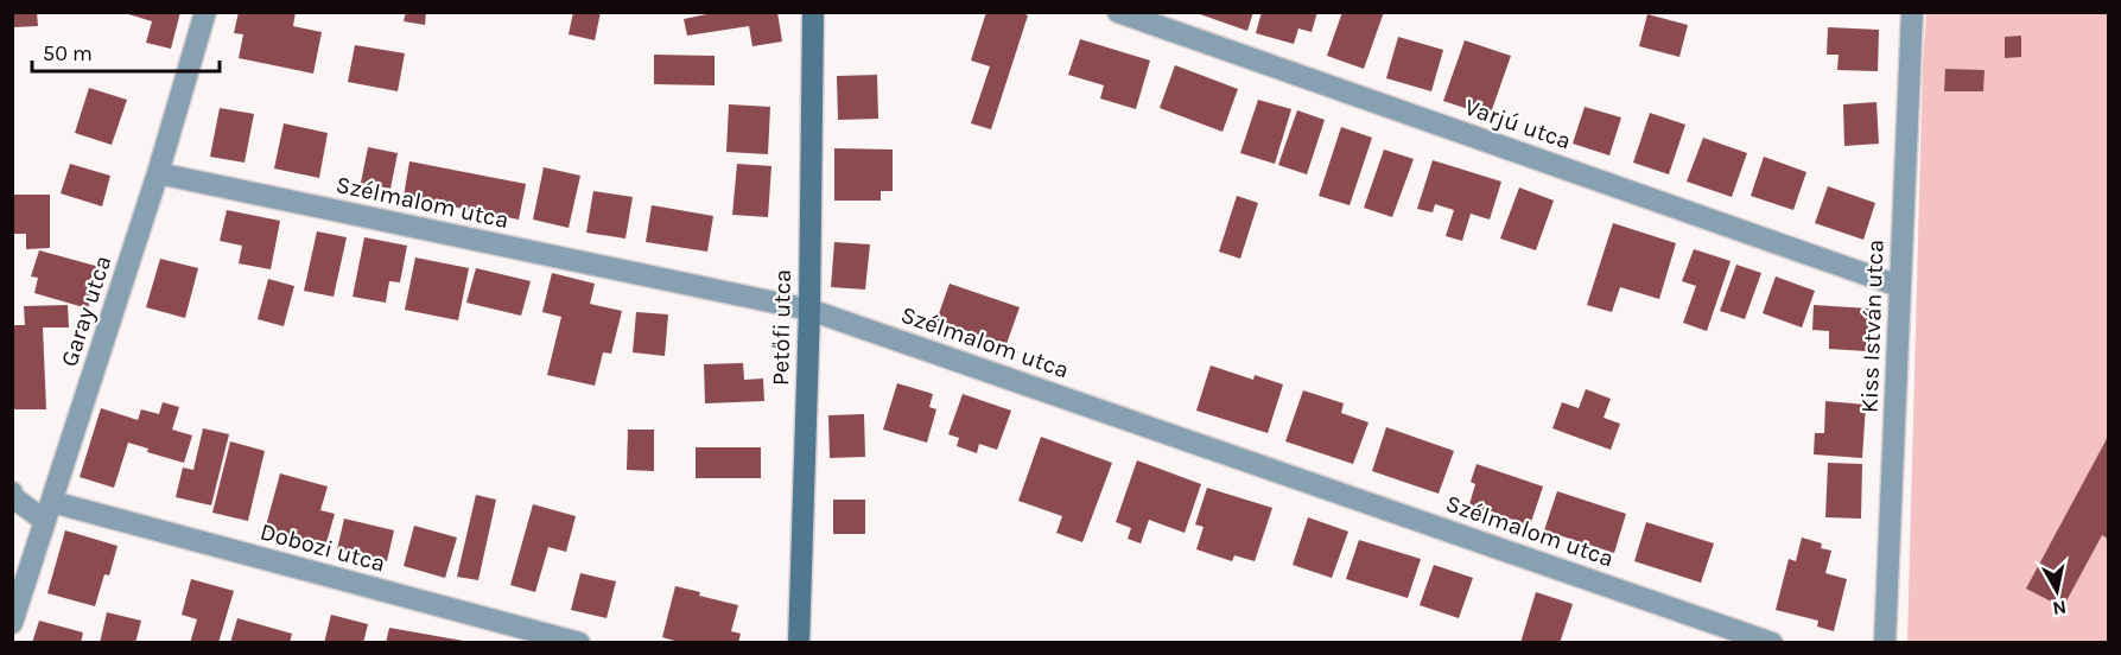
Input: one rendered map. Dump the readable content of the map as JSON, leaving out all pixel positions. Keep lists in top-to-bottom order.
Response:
{
  "streets": {
    "main road": ["Petőfi utca"],
    "street": [
      "Varjú utca",
      "Szélmalom utca",
      "Garay utca",
      "Kiss István utca",
      "Dobozi utca"
    ]
  },
  "crossings": [
    ["Varjú utca", "Kiss István utca"],
    ["Szélmalom utca", "Garay utca"],
    ["Szélmalom utca", "Petőfi utca"],
    ["Garay utca", "Dobozi utca"]
  ],
  "scale_bar": "50 m",
  "north": "bottom"
}
